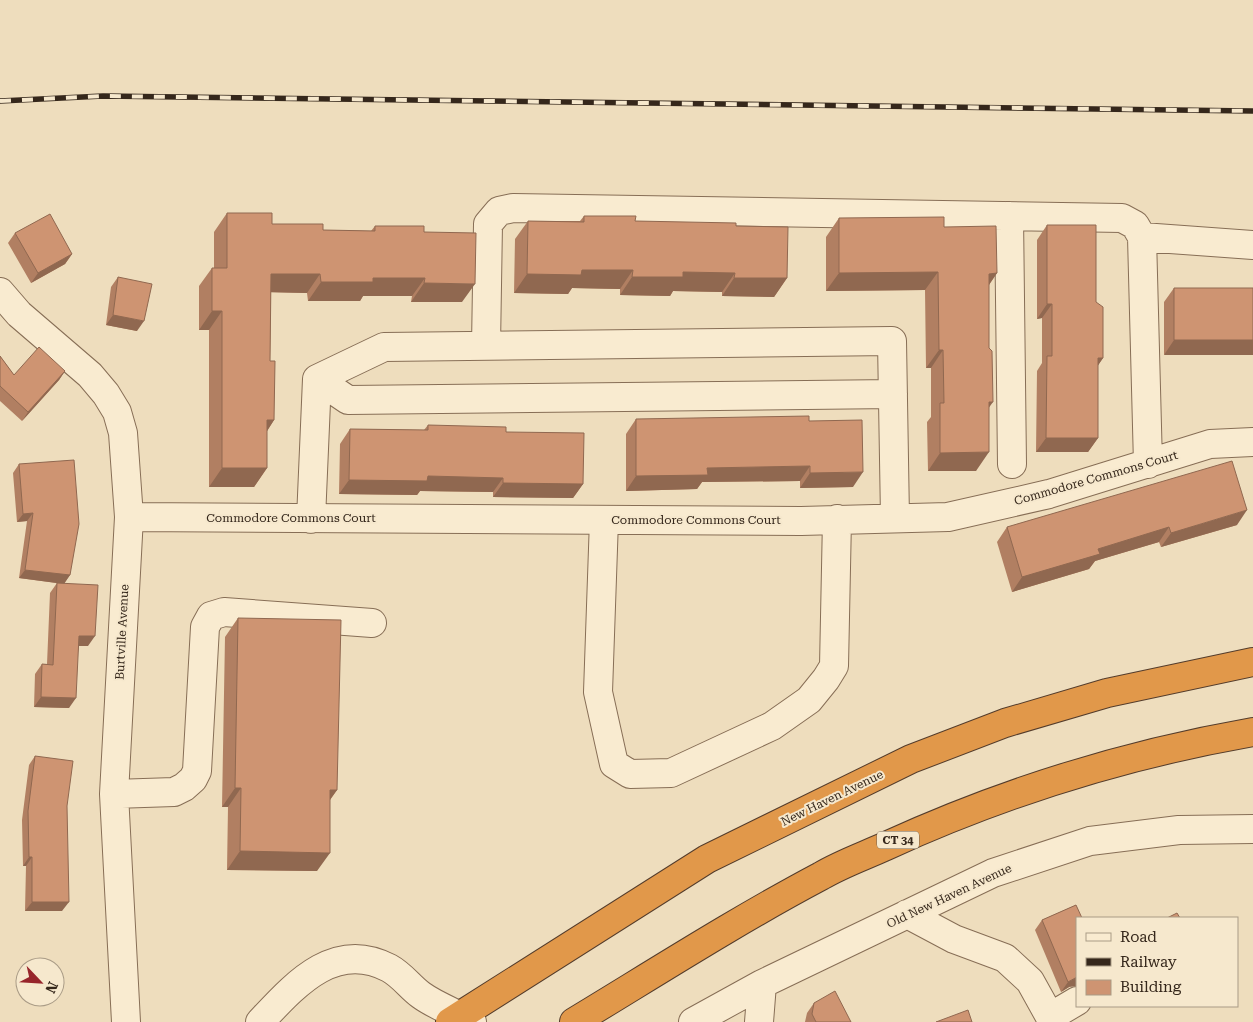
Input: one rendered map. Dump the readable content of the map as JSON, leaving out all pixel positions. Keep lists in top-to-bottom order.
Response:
{
  "streets": {
    "highway": ["New Haven Avenue", "CT 34"],
    "street": ["Commodore Commons Court", "Burtville Avenue", "Old New Haven Avenue"]
  },
  "crossings": [
    ["Commodore Commons Court", "Burtville Avenue"]
  ],
  "legend": ["Road", "Railway", "Building"],
  "north": "bottom right"
}
